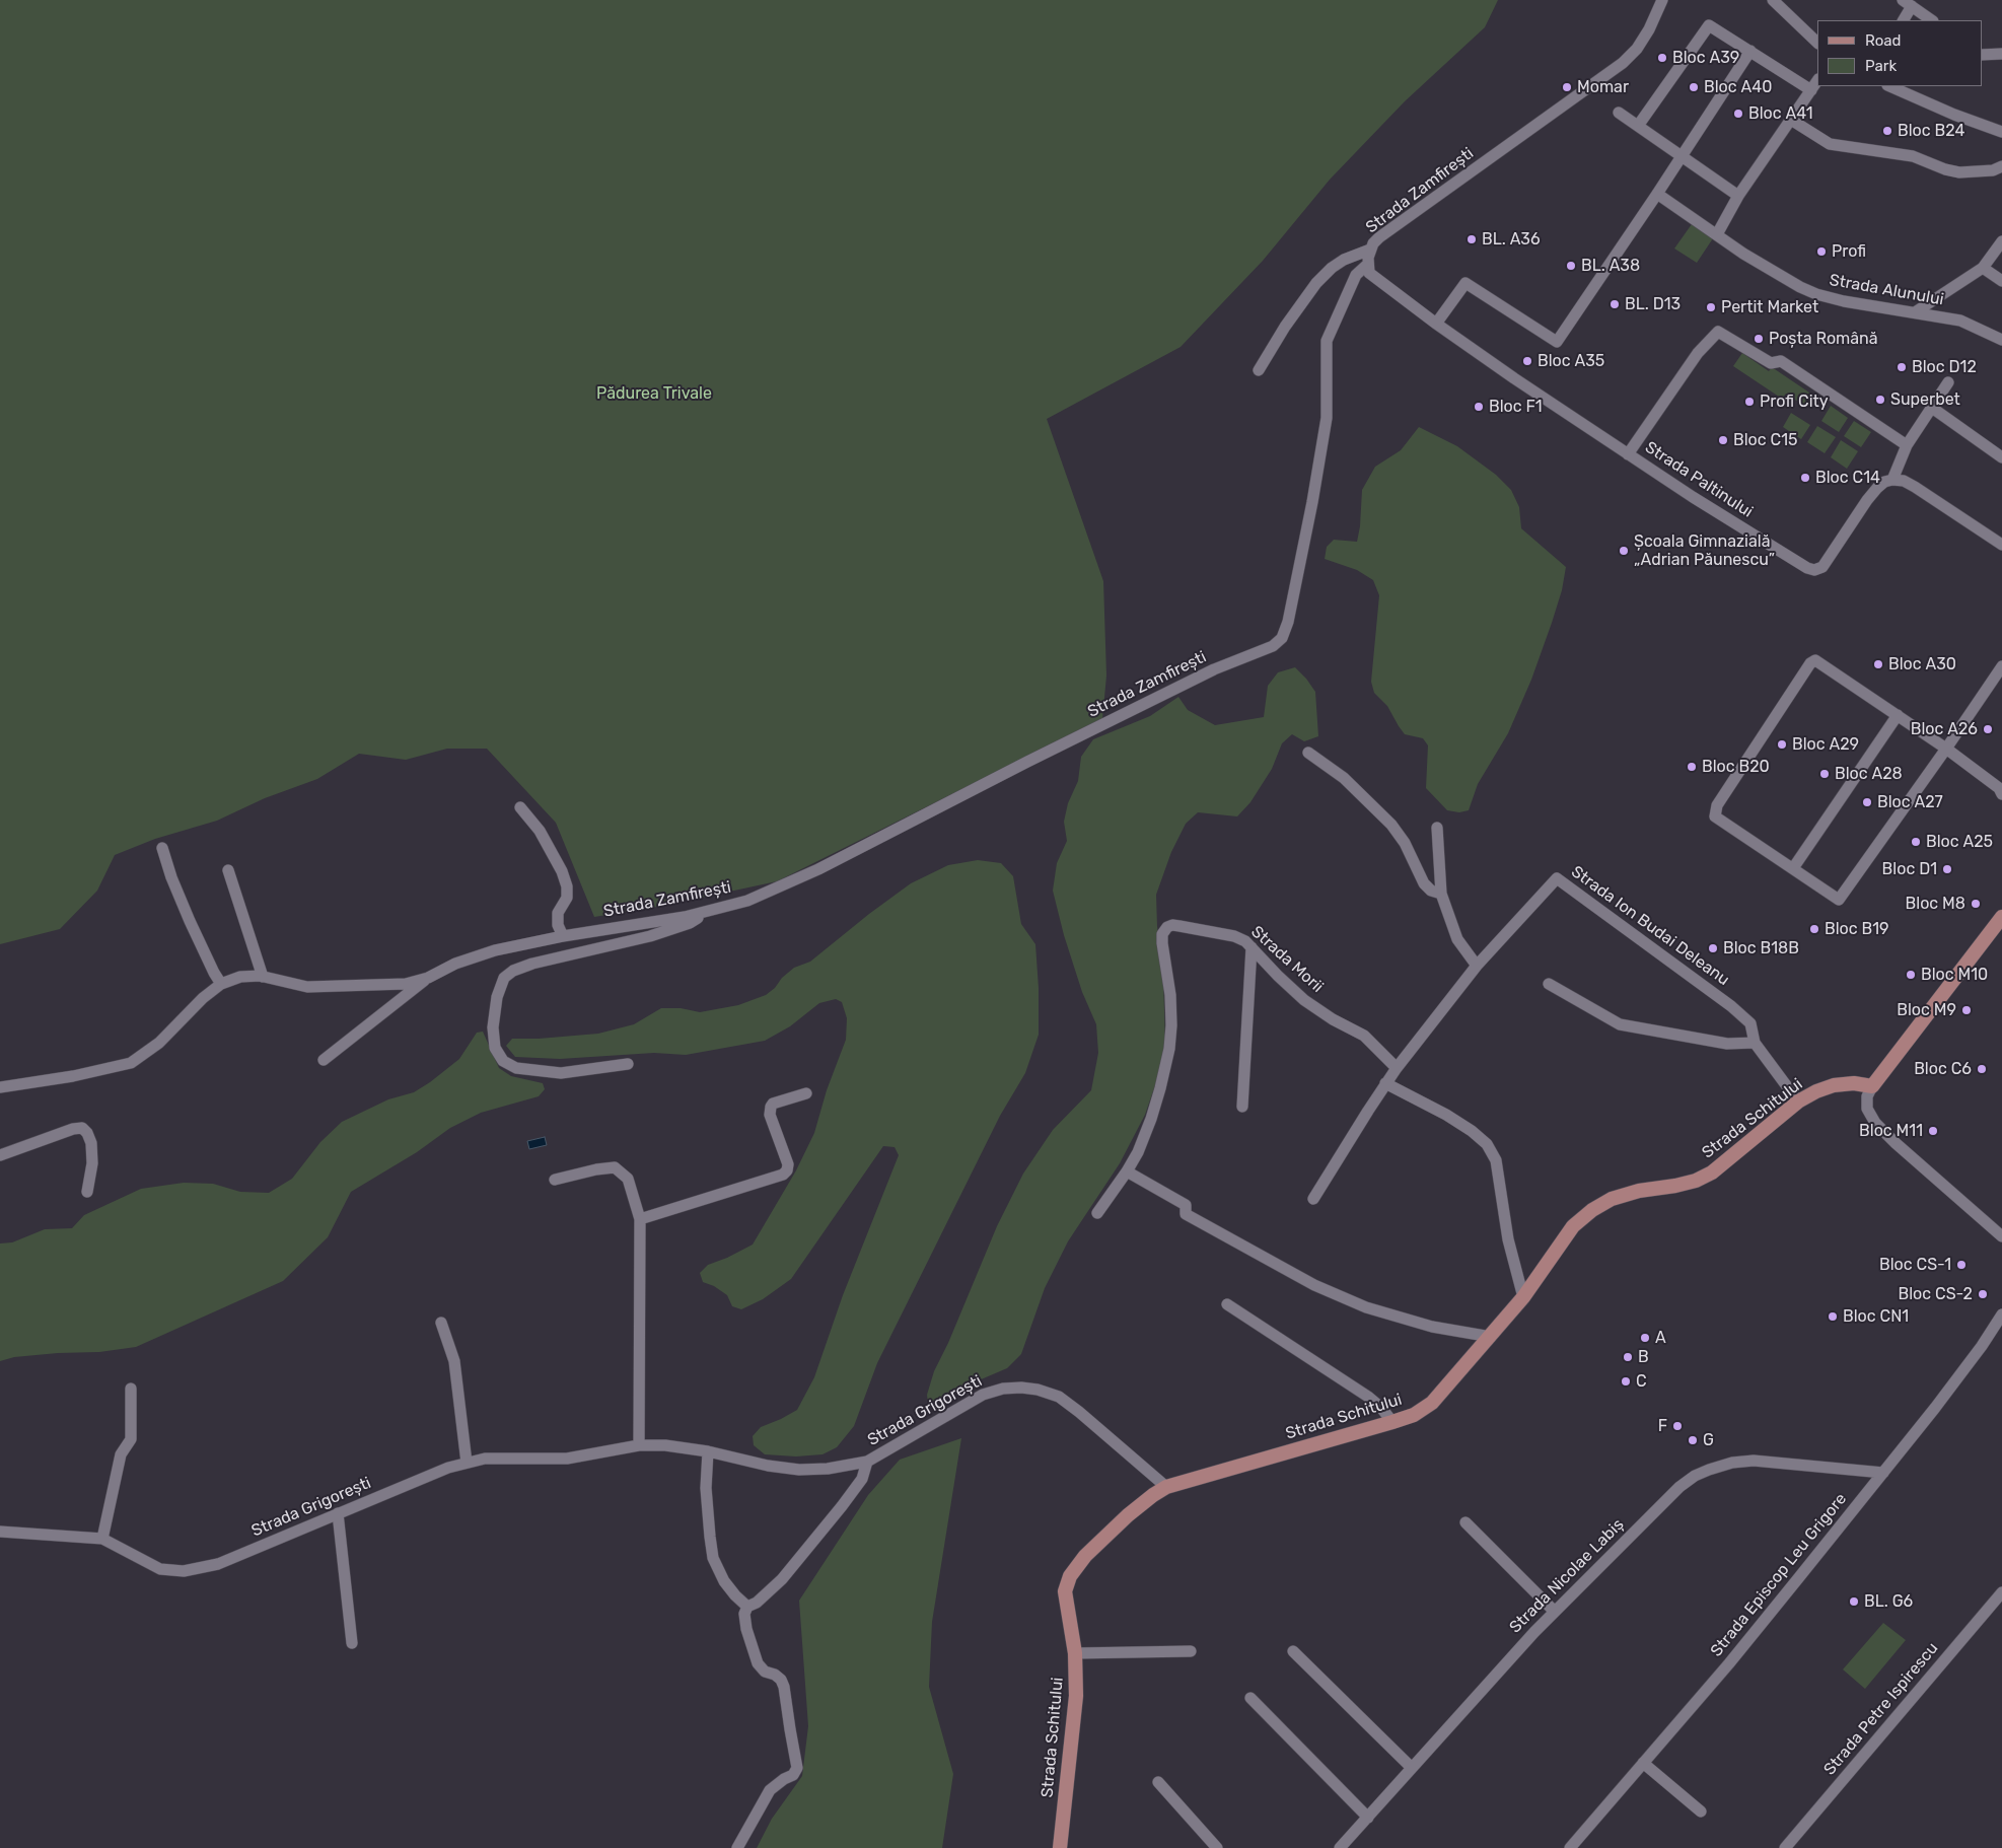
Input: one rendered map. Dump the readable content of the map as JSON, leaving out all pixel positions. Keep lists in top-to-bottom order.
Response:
{
  "streets": {
    "main road": ["Strada Schitului"],
    "street": [
      "Strada Zamfirești",
      "Strada Alunului",
      "Strada Paltinului",
      "Strada Ion Budai Deleanu",
      "Strada Morii",
      "Strada Grigorești",
      "Strada Episcop Leu Grigore",
      "Strada Nicolae Labiș",
      "Strada Petre Ispirescu"
    ]
  },
  "crossings": [
    ["Strada Zamfirești", "Strada Paltinului"],
    ["Strada Ion Budai Deleanu", "Strada Morii"],
    ["Strada Ion Budai Deleanu", "Strada Schitului"],
    ["Strada Schitului", "Strada Grigorești"],
    ["Strada Episcop Leu Grigore", "Strada Nicolae Labiș"]
  ],
  "parks": ["Pădurea Trivale"],
  "places": [
    "Bloc A39",
    "Momar",
    "Bloc A40",
    "Bloc A41",
    "Bloc B24",
    "BL. A36",
    "Profi",
    "BL. A38",
    "BL. D13",
    "Pertit Market",
    "Poșta Română",
    "Bloc A35",
    "Bloc D12",
    "Superbet",
    "Profi City",
    "Bloc F1",
    "Bloc C15",
    "Bloc C14",
    "Școala Gimnazială „Adrian Păunescu”",
    "Bloc A30",
    "Bloc A26",
    "Bloc A29",
    "Bloc B20",
    "Bloc A28",
    "Bloc A27",
    "Bloc A25",
    "Bloc D1",
    "Bloc M8",
    "Bloc B19",
    "Bloc B18B",
    "Bloc M10",
    "Bloc M9",
    "Bloc C6",
    "Bloc M11",
    "Bloc CS-1",
    "Bloc CS-2",
    "Bloc CN1",
    "A",
    "B",
    "C",
    "F",
    "G",
    "BL. G6"
  ],
  "legend": ["Road", "Park"]
}
